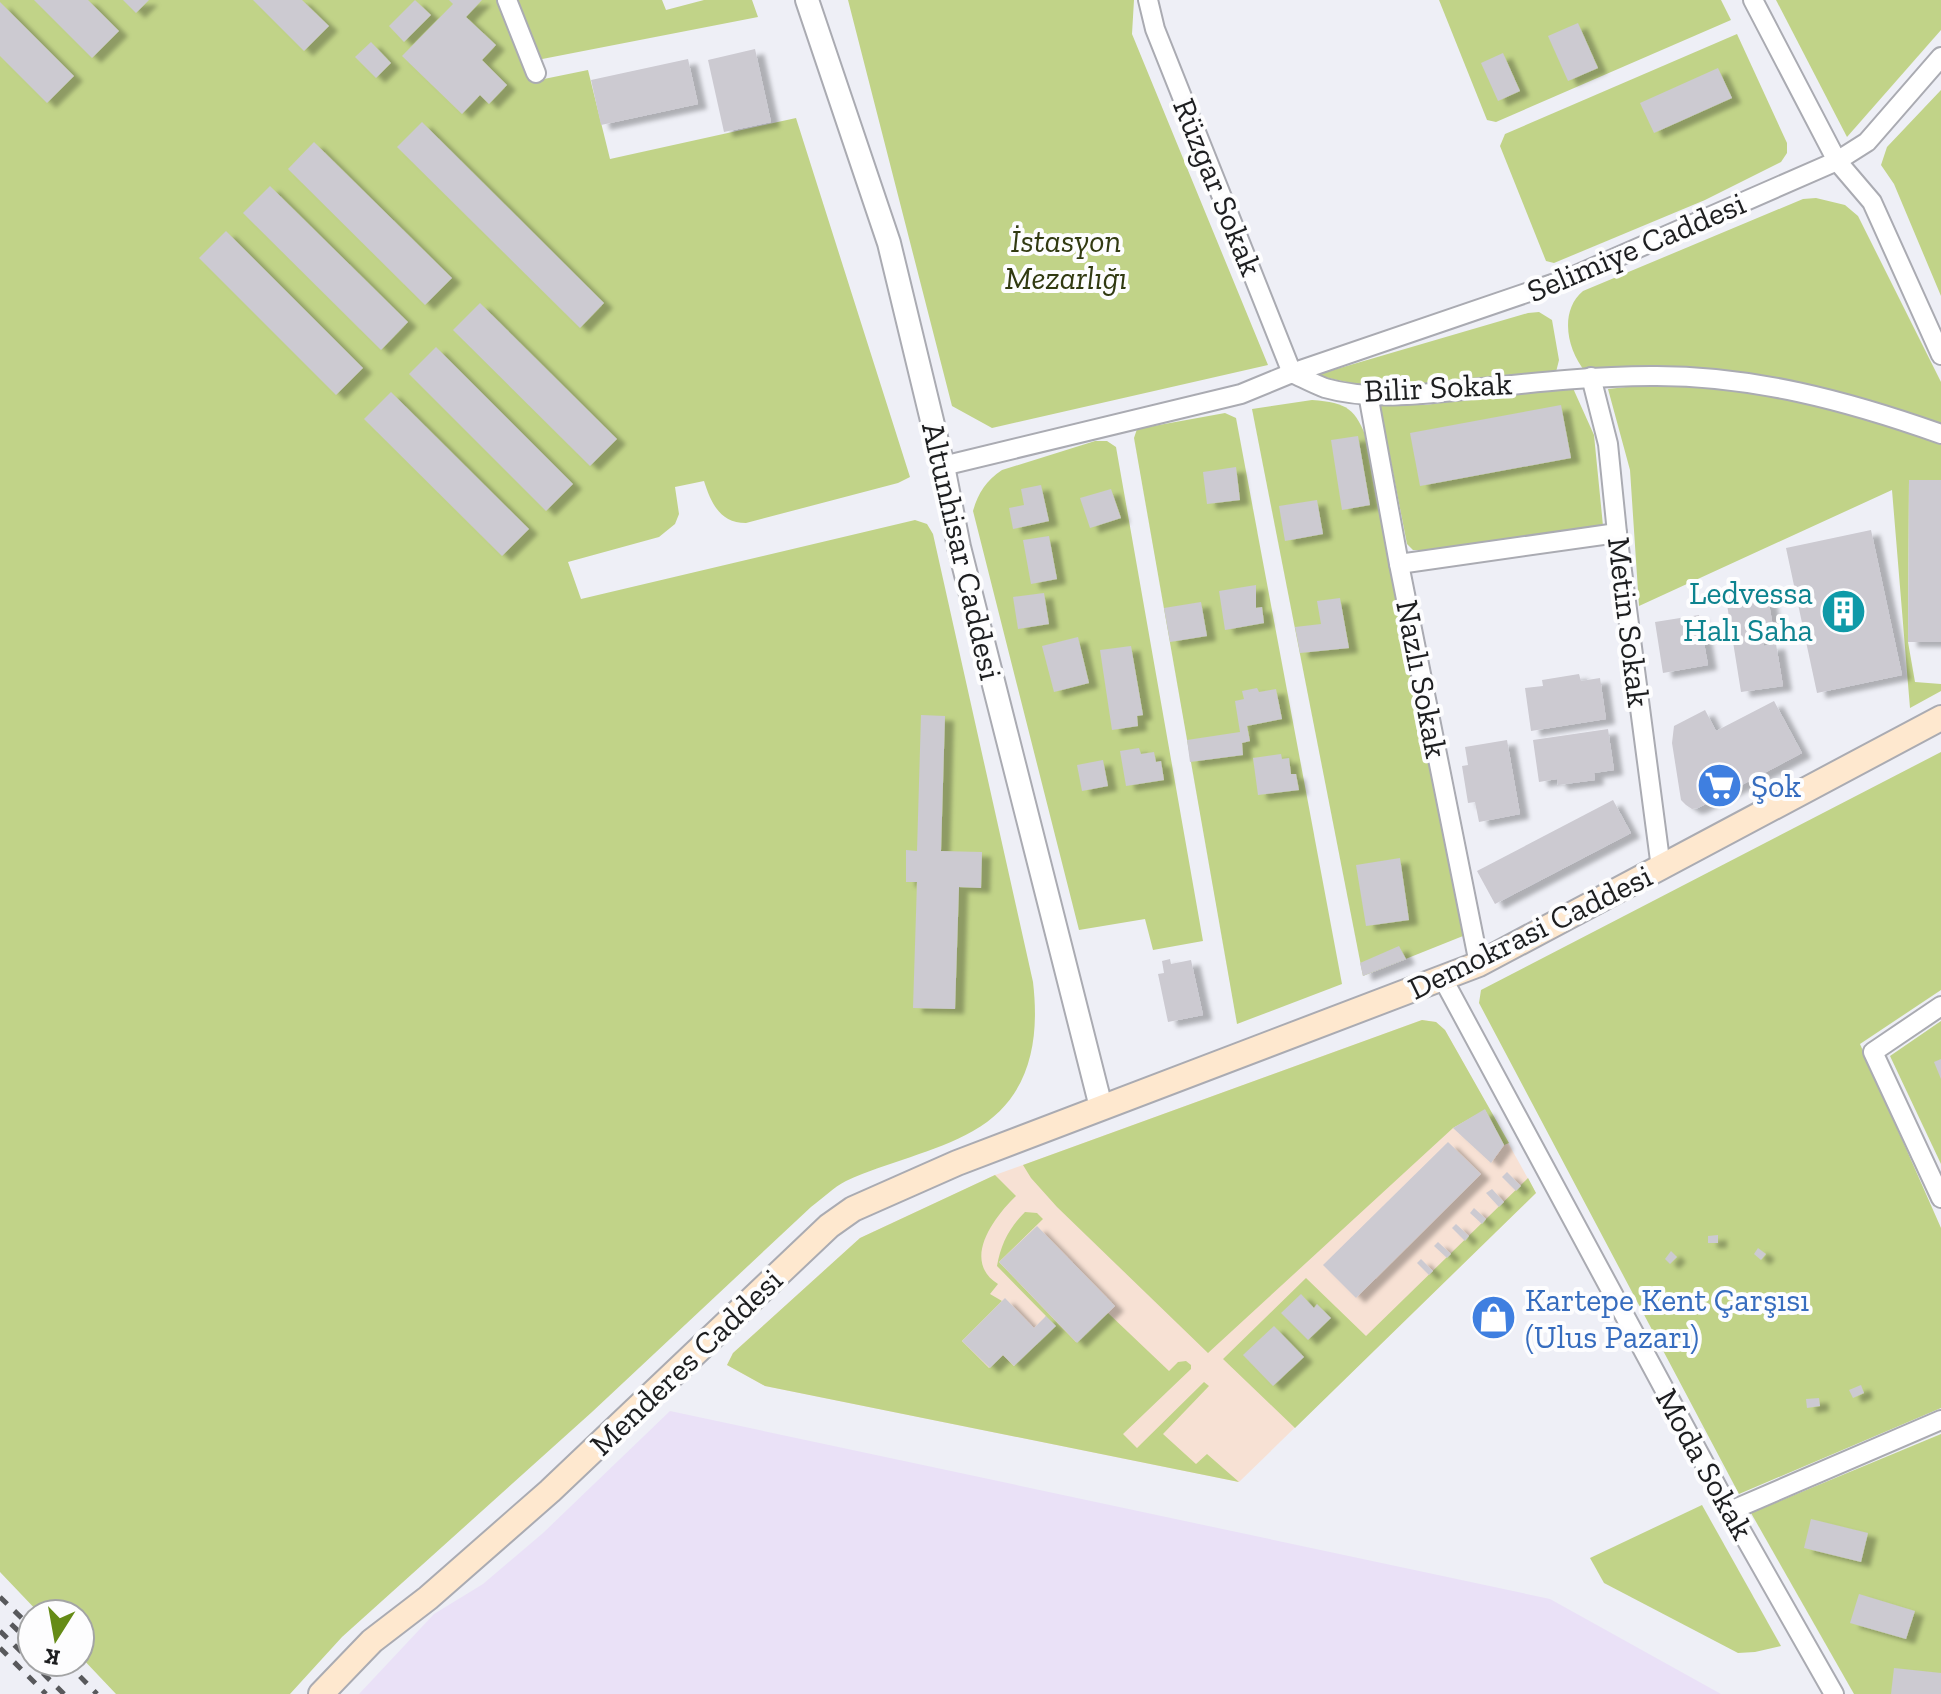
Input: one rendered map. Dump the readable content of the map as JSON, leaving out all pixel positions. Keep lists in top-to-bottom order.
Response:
{
  "streets": {
    "main road": ["Demokrasi Caddesi", "Menderes Caddesi"],
    "street": [
      "Rüzgar Sokak",
      "Selimiye Caddesi",
      "Bilir Sokak",
      "Altunhisar Caddesi",
      "Metin Sokak",
      "Nazlı Sokak",
      "Moda Sokak"
    ]
  },
  "crossings": [
    ["Rüzgar Sokak", "Selimiye Caddesi"],
    ["Rüzgar Sokak", "Bilir Sokak"],
    ["Selimiye Caddesi", "Bilir Sokak"],
    ["Bilir Sokak", "Metin Sokak"],
    ["Bilir Sokak", "Nazlı Sokak"],
    ["Altunhisar Caddesi", "Demokrasi Caddesi"],
    ["Altunhisar Caddesi", "Menderes Caddesi"],
    ["Metin Sokak", "Demokrasi Caddesi"],
    ["Nazlı Sokak", "Demokrasi Caddesi"],
    ["Demokrasi Caddesi", "Menderes Caddesi"],
    ["Demokrasi Caddesi", "Moda Sokak"]
  ],
  "parks": ["İstasyon Mezarlığı"],
  "places": {
    "building": ["Ledvessa Halı Saha"],
    "supermarket": ["Şok"],
    "shop": ["Kartepe Kent Çarşısı (Ulus Pazarı)"]
  },
  "north": "bottom"
}
